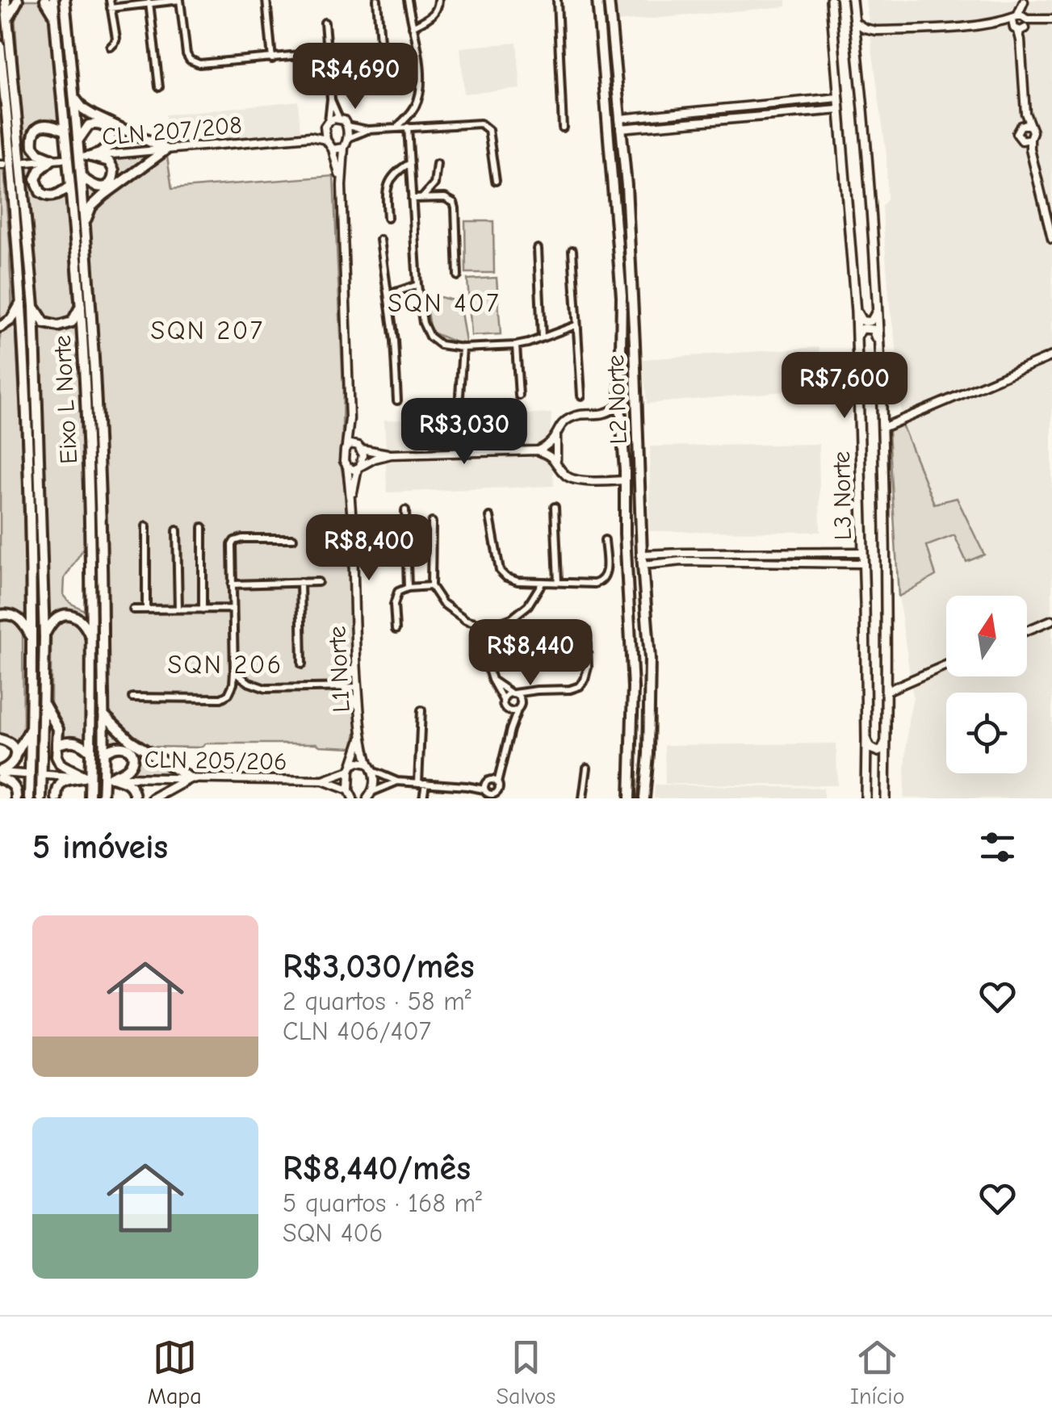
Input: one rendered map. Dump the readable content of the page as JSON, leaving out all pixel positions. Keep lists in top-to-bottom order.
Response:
{
  "streets": {
    "main road": ["Eixo L Norte", "L2 Norte", "L3 Norte"],
    "street": ["CLN 207/208", "L1 Norte", "CLN 205/206"]
  },
  "crossings": [
    ["L1 Norte", "CLN 205/206"]
  ],
  "districts": ["SQN 407", "SQN 207", "SQN 206"],
  "north": "top",
  "page": {
    "price": [
      "R$4,690",
      "R$7,600",
      "R$3,030",
      "R$8,400",
      "R$8,440"
    ],
    "heading": "5 imóveis",
    "list": [
      {
        "name": "R$3,030/mês",
        "note": "2 quartos · 58 m² · CLN 406/407"
      },
      {
        "name": "R$8,440/mês",
        "note": "5 quartos · 168 m² · SQN 406"
      }
    ],
    "tabs": ["Mapa", "Salvos", "Início"]
  }
}
